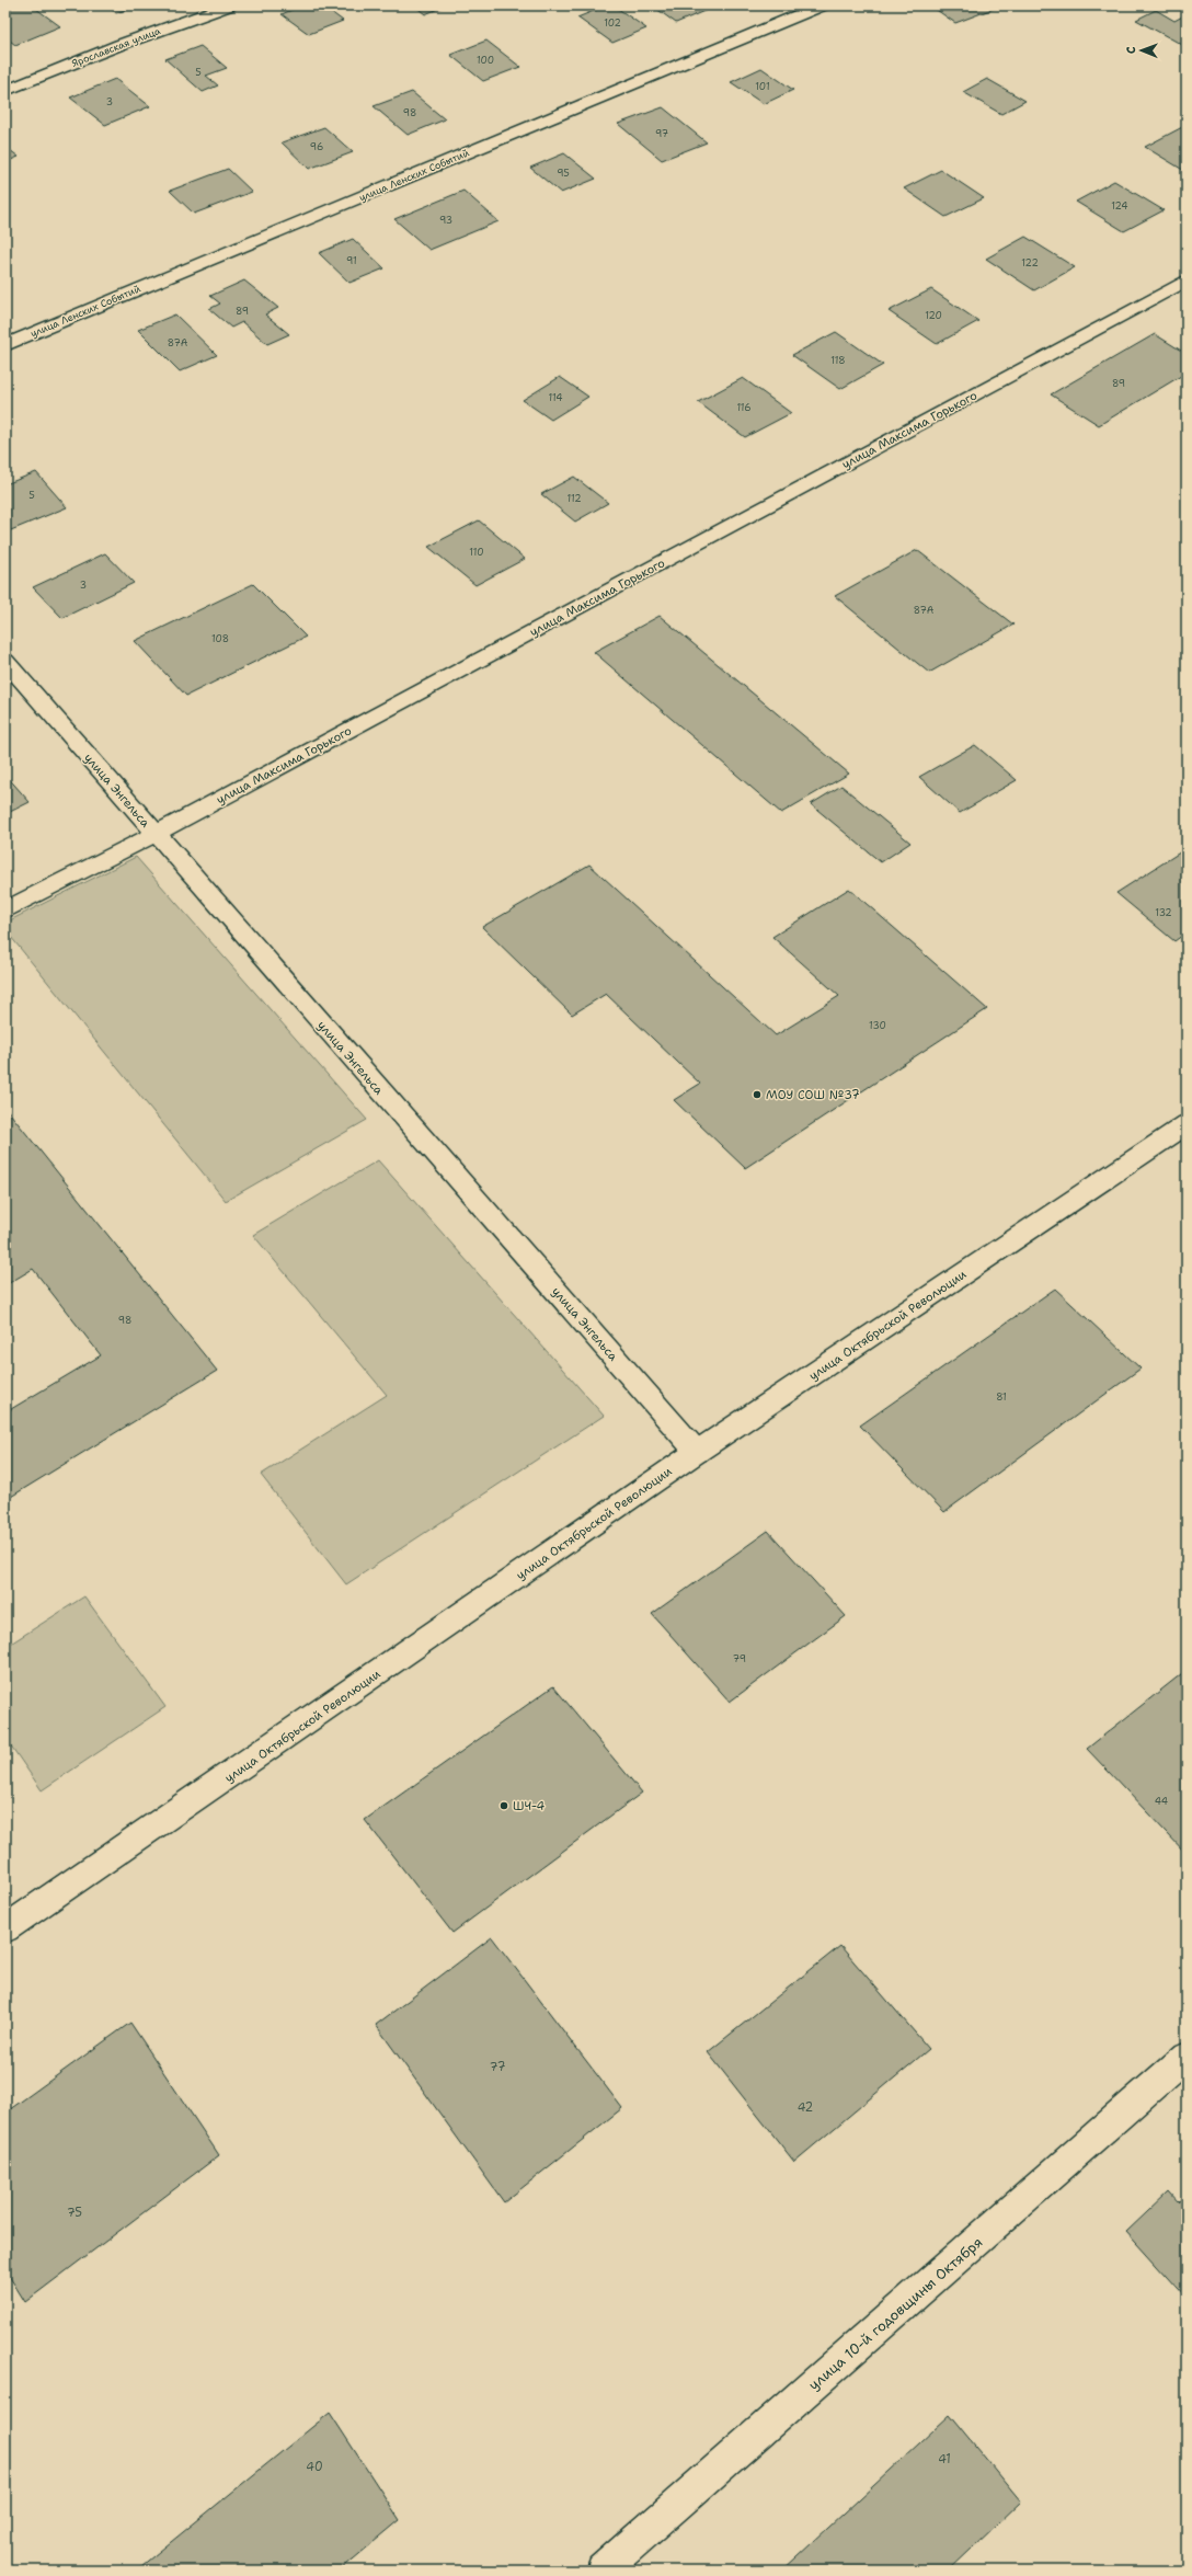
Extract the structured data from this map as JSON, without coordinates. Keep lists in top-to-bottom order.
{
  "streets": {
    "street": [
      "Ярославская улица",
      "улица Ленских Событий",
      "улица Максима Горького",
      "улица Энгельса",
      "улица Октябрьской Революции",
      "улица 10-й годовщины Октября"
    ]
  },
  "crossings": [
    ["улица Максима Горького", "улица Энгельса"],
    ["улица Энгельса", "улица Октябрьской Революции"]
  ],
  "places": ["МОУ СОШ №37", "ШЧ-4"],
  "house_numbers": [
    "102",
    "100",
    "5",
    "101",
    "3",
    "98",
    "97",
    "96",
    "95",
    "124",
    "93",
    "91",
    "122",
    "89",
    "120",
    "87А",
    "118",
    "89",
    "114",
    "116",
    "5",
    "112",
    "110",
    "3",
    "87А",
    "108",
    "132",
    "130",
    "98",
    "81",
    "79",
    "44",
    "77",
    "42",
    "75",
    "41",
    "40"
  ],
  "north": "left"
}
